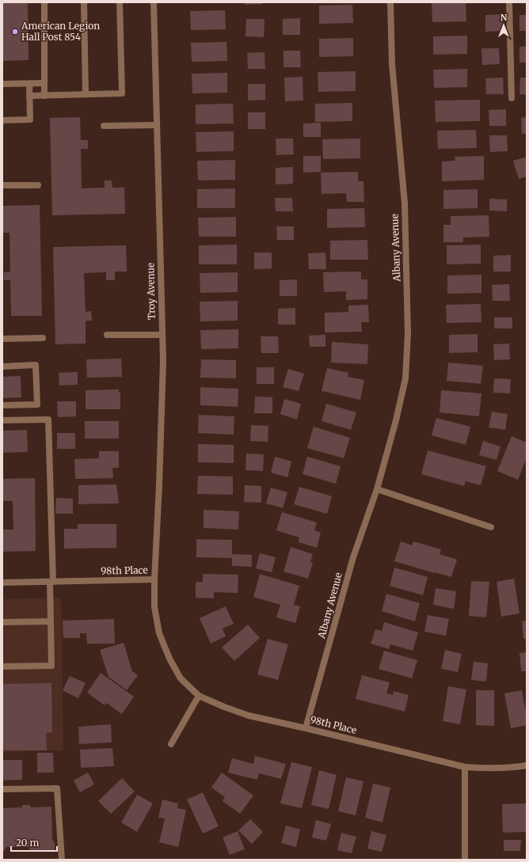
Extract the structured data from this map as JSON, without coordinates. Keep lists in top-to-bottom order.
{
  "streets": {
    "street": ["Albany Avenue", "Troy Avenue", "98th Place"]
  },
  "crossings": [
    ["Albany Avenue", "98th Place"],
    ["Troy Avenue", "98th Place"]
  ],
  "places": ["American Legion Hall Post 854"],
  "scale_bar": "20 m",
  "north": "top"
}
